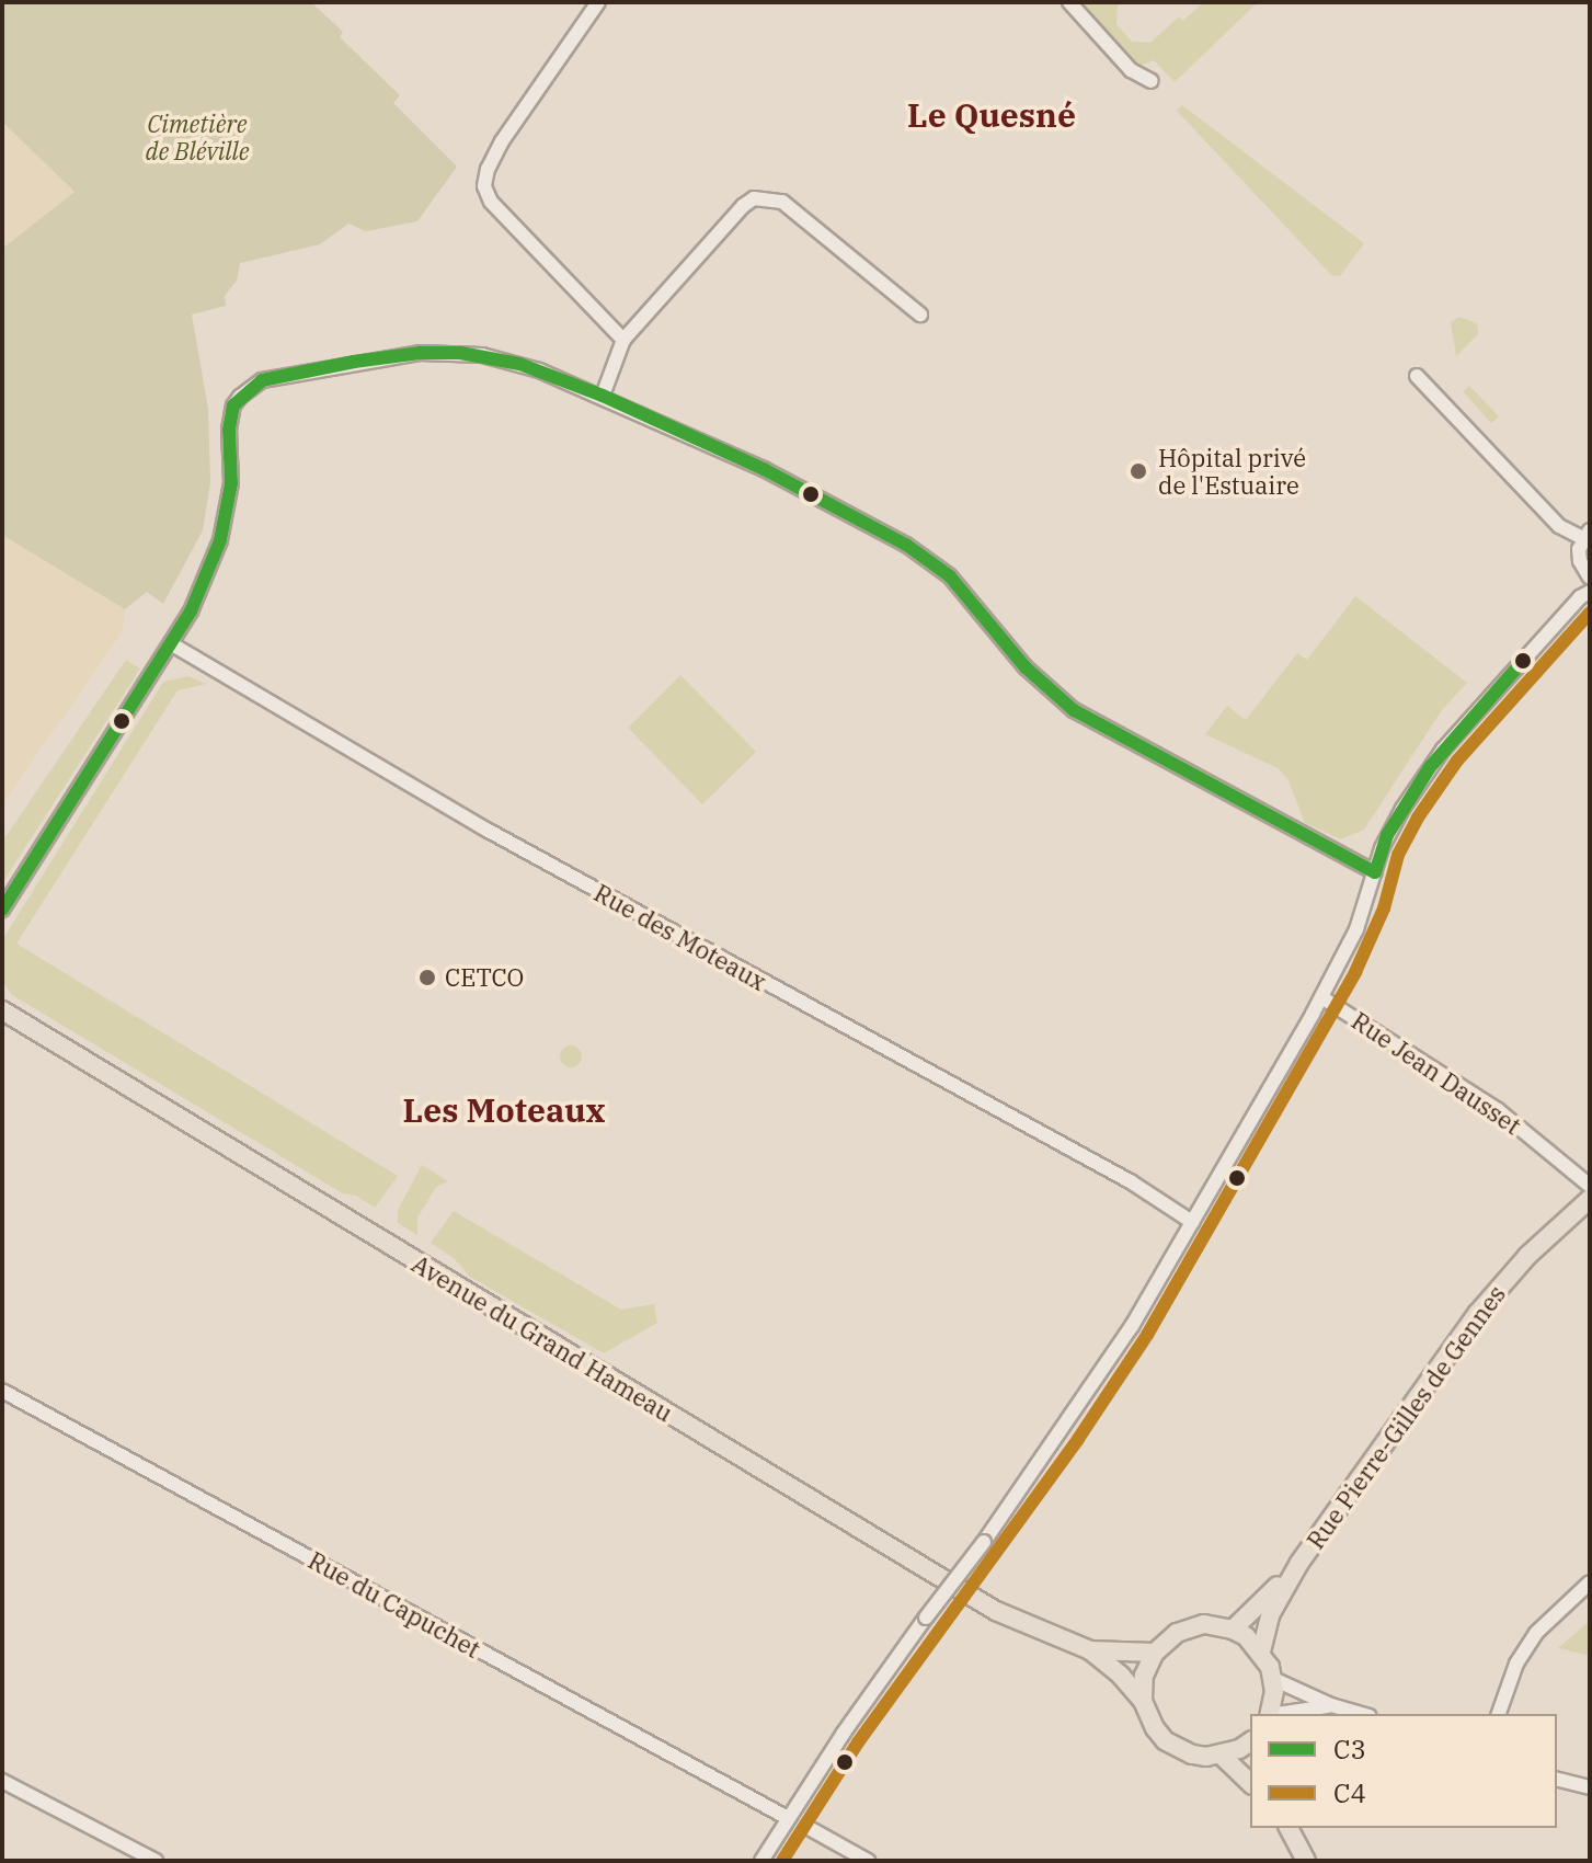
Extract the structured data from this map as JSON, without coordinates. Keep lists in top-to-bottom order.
{
  "streets": {
    "main road": ["Avenue du Grand Hameau", "Rue Pierre-Gilles de Gennes"],
    "street": ["Rue des Moteaux", "Rue Jean Dausset", "Rue du Capuchet"]
  },
  "districts": ["Le Quesné", "Les Moteaux"],
  "parks": ["Cimetière de Bléville"],
  "places": ["Hôpital privé de l'Estuaire", "CETCO"],
  "lines": ["transit line C3", "transit line C4"],
  "legend": ["C3", "C4"]
}
